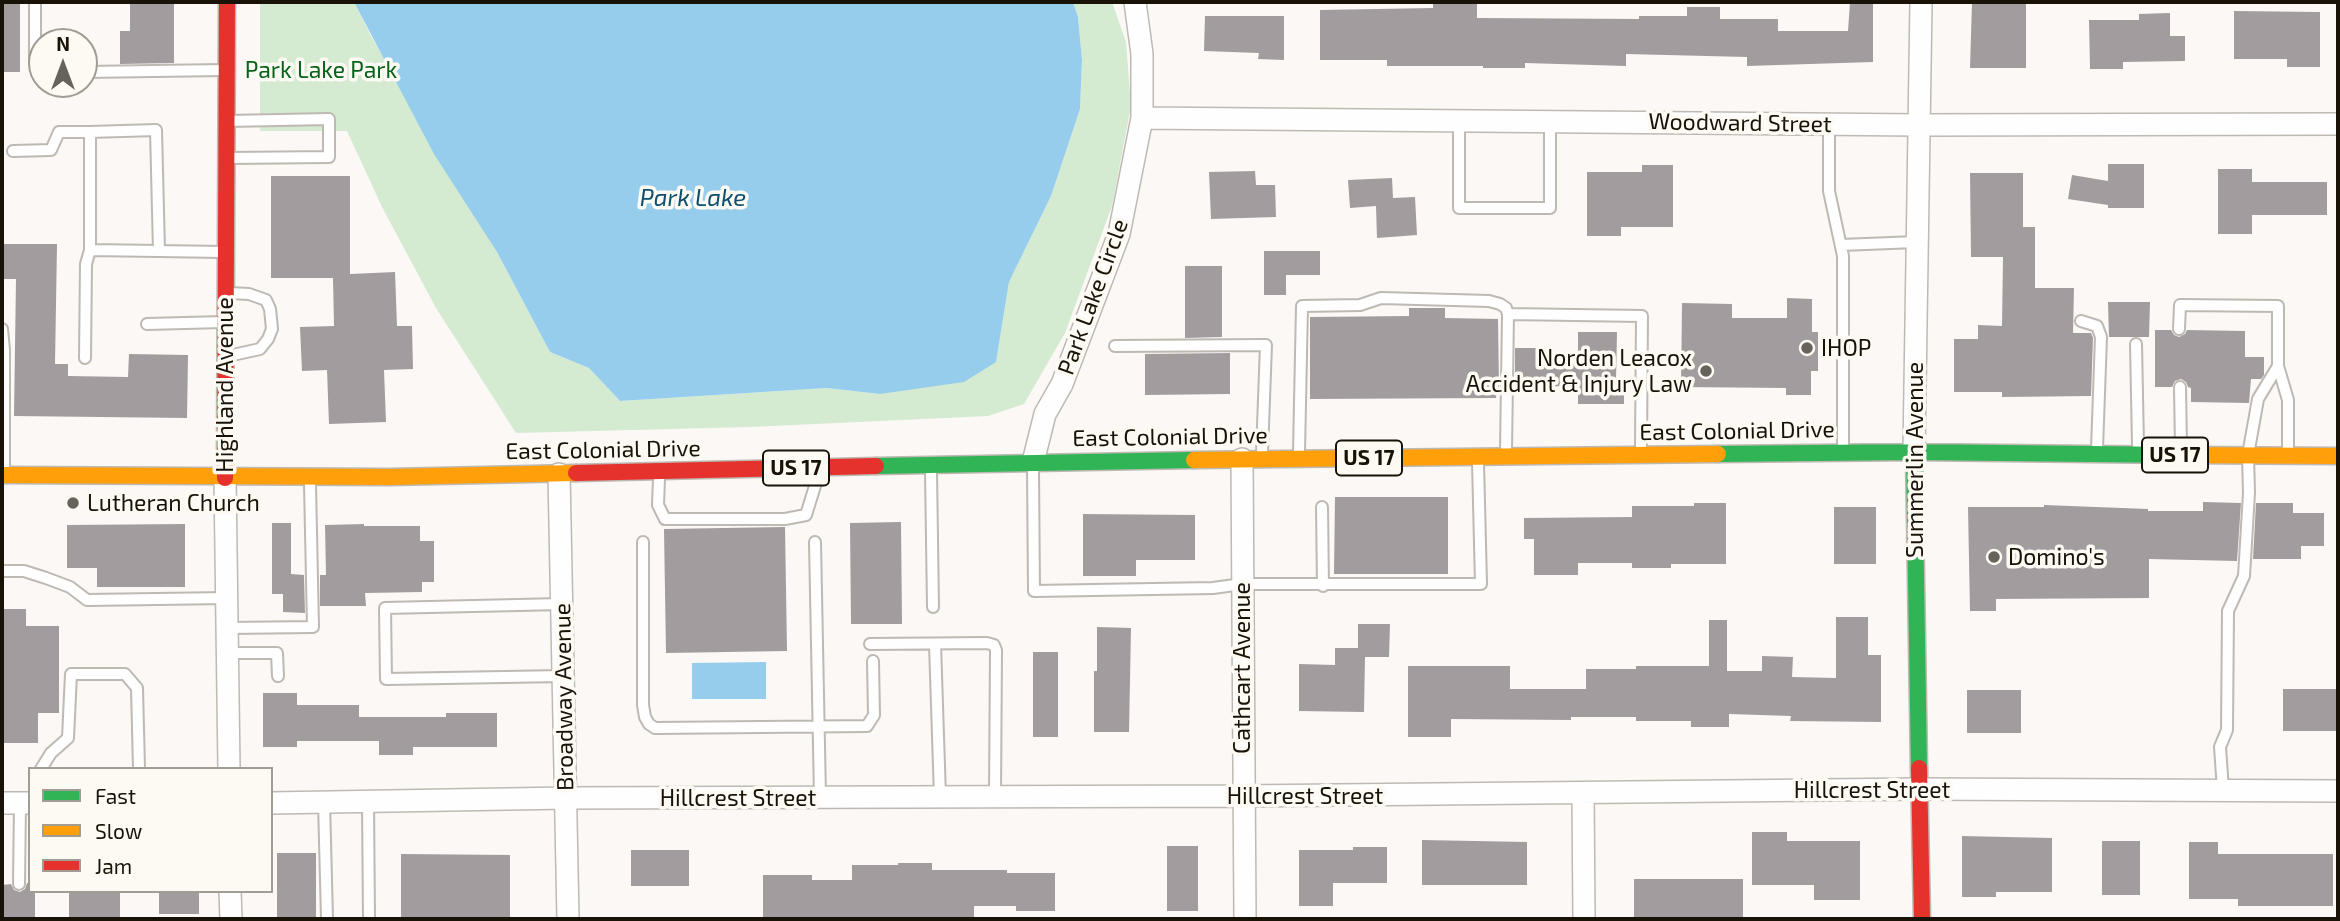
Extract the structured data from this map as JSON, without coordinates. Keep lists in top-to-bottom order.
{
  "streets": {
    "main road": [
      "Highland Avenue",
      "East Colonial Drive",
      "US 17",
      "Summerlin Avenue"
    ],
    "street": [
      "Woodward Street",
      "Park Lake Circle",
      "Cathcart Avenue",
      "Broadway Avenue",
      "Hillcrest Street"
    ]
  },
  "crossings": [
    ["Woodward Street", "Park Lake Circle"],
    ["Woodward Street", "Summerlin Avenue"],
    ["Park Lake Circle", "East Colonial Drive"],
    ["Highland Avenue", "East Colonial Drive"],
    ["East Colonial Drive", "Summerlin Avenue"],
    ["East Colonial Drive", "Cathcart Avenue"],
    ["East Colonial Drive", "Broadway Avenue"],
    ["Summerlin Avenue", "Hillcrest Street"],
    ["Cathcart Avenue", "Hillcrest Street"],
    ["Broadway Avenue", "Hillcrest Street"]
  ],
  "water": ["Park Lake"],
  "parks": ["Park Lake Park"],
  "places": [
    "IHOP",
    "Norden Leacox Accident & Injury Law",
    "Lutheran Church",
    "Domino's"
  ],
  "legend": ["Fast", "Slow", "Jam"],
  "north": "top"
}
